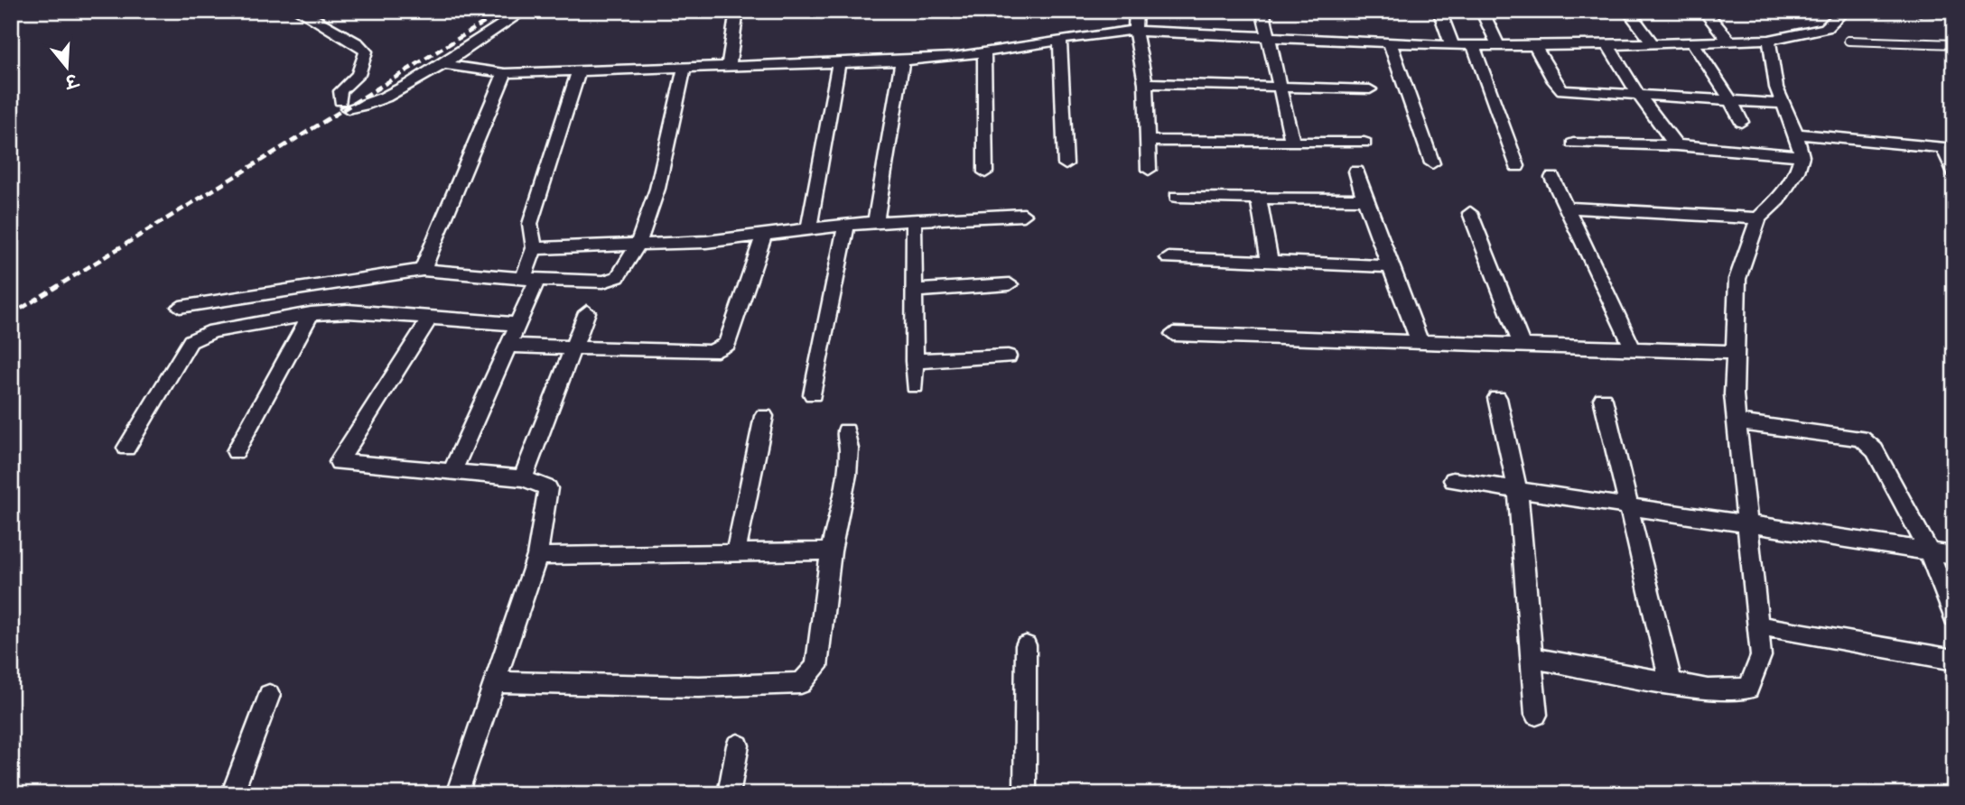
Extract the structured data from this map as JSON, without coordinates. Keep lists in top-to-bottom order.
{
  "north": "bottom"
}
